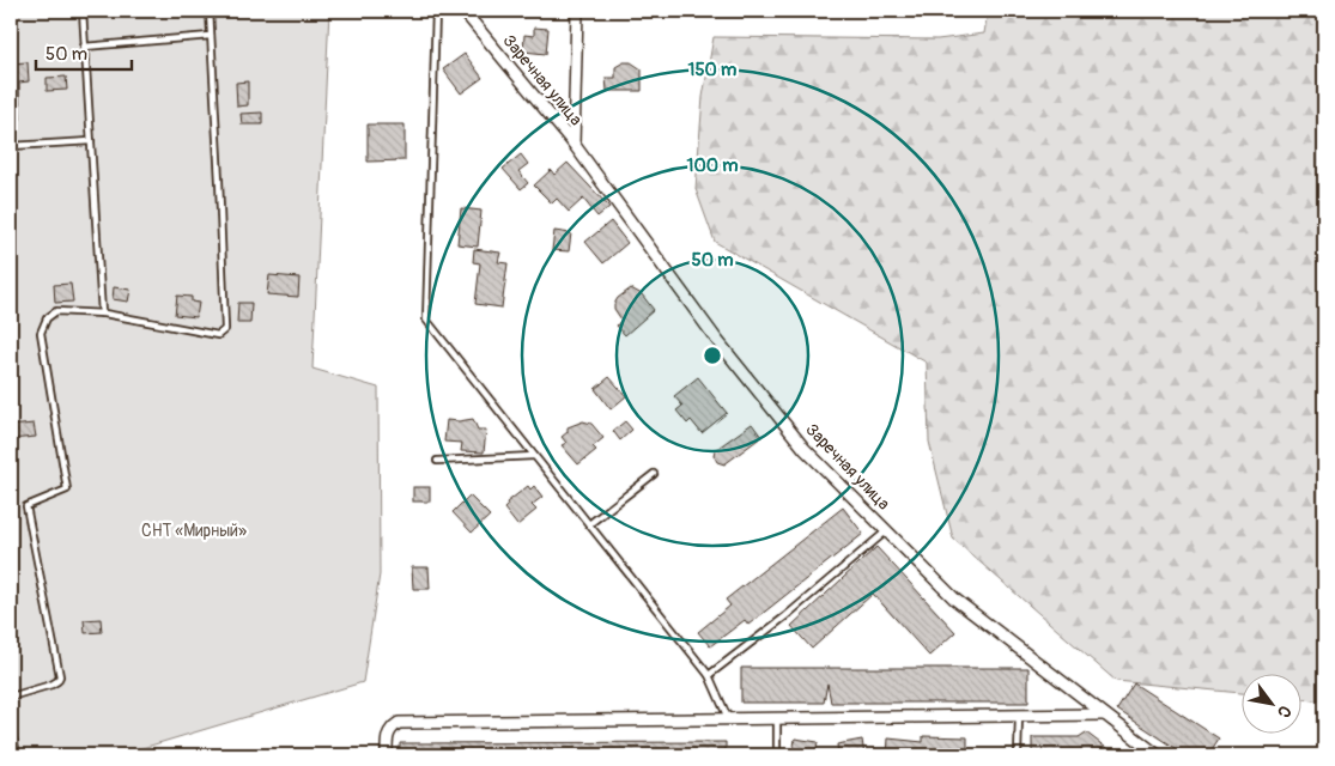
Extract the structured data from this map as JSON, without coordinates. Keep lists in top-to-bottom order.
{
  "streets": {
    "street": ["Заречная улица"]
  },
  "parks": ["СНТ «Мирный»"],
  "scale_bar": "50 m",
  "north": "bottom right",
  "rings": ["150 m", "100 m", "50 m"]
}
